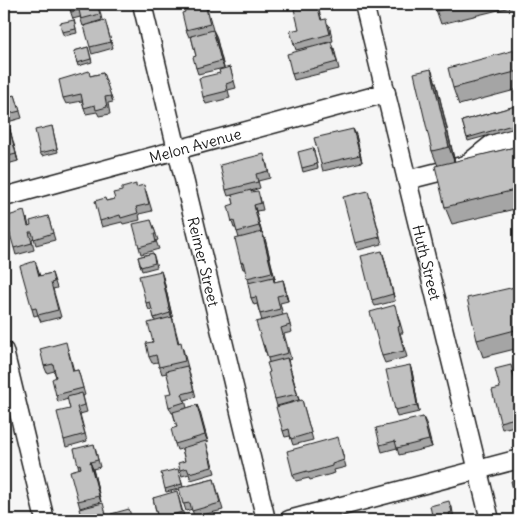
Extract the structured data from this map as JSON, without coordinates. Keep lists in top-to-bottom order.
{
  "streets": {
    "street": ["Melon Avenue", "Reimer Street", "Huth Street"]
  },
  "crossings": [
    ["Melon Avenue", "Reimer Street"],
    ["Melon Avenue", "Huth Street"]
  ]
}
